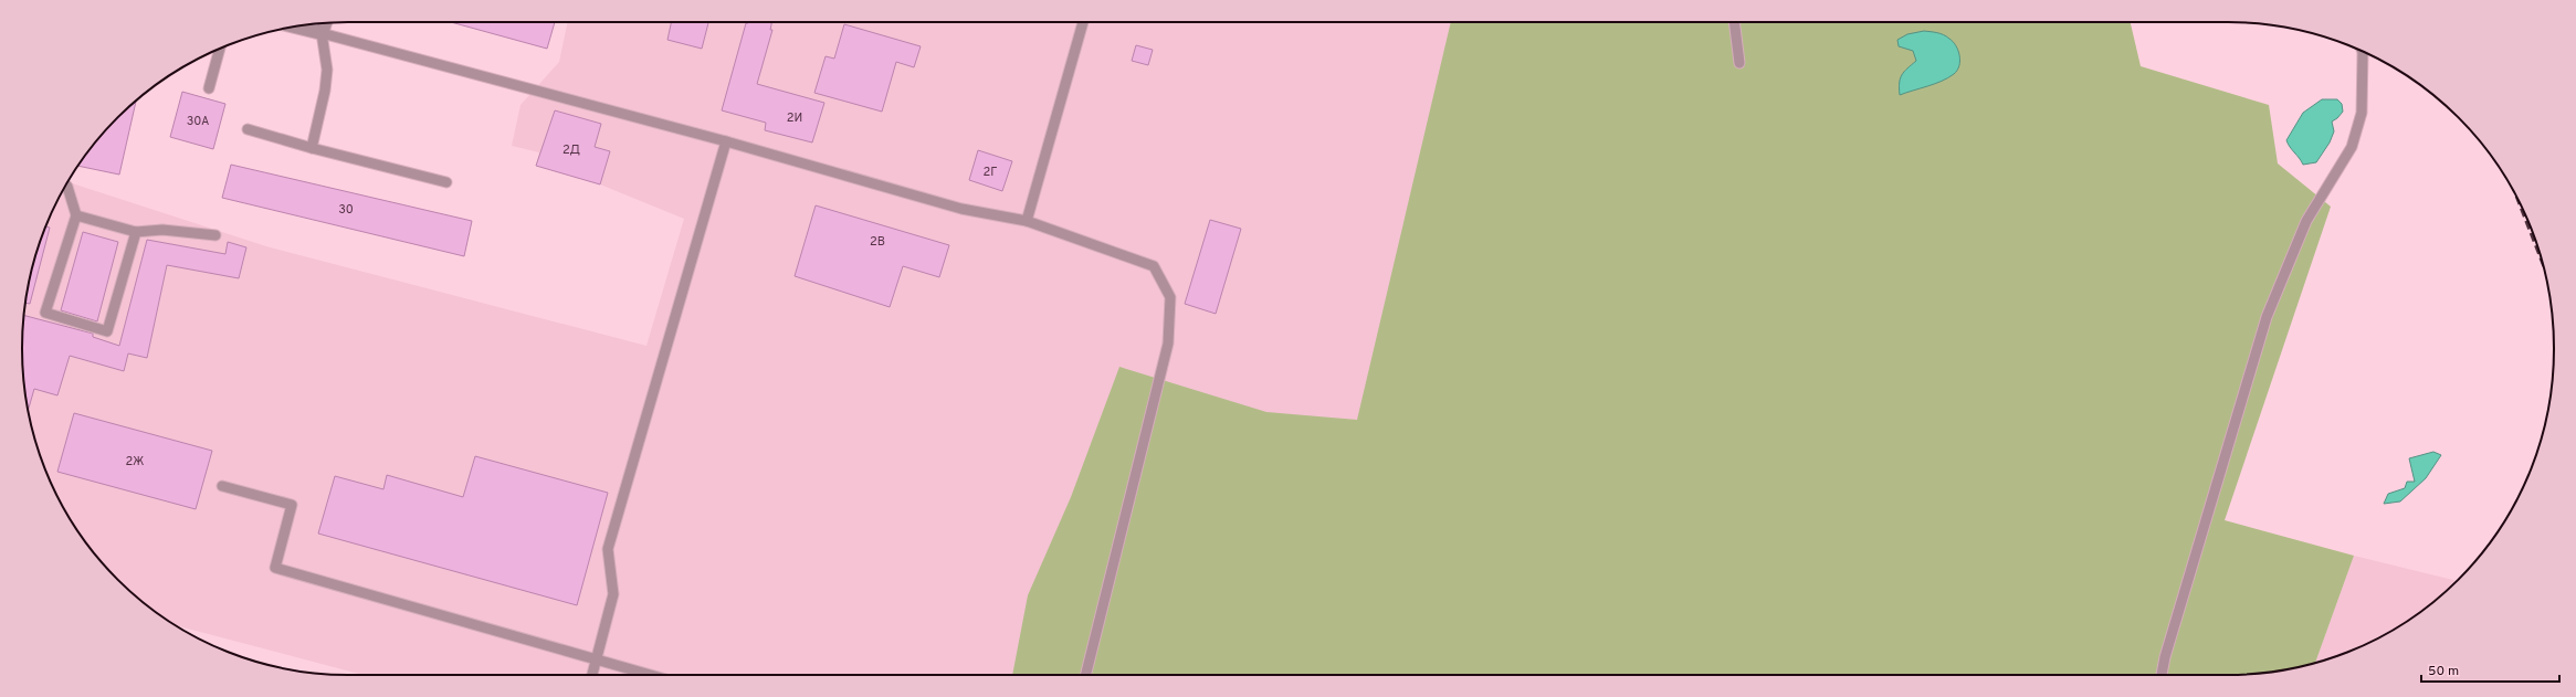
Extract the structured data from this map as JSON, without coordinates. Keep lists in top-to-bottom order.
{
  "house_numbers": [
    "2И",
    "30А",
    "2Д",
    "2Г",
    "30",
    "2В",
    "2Ж"
  ],
  "scale_bar": "50 m"
}
